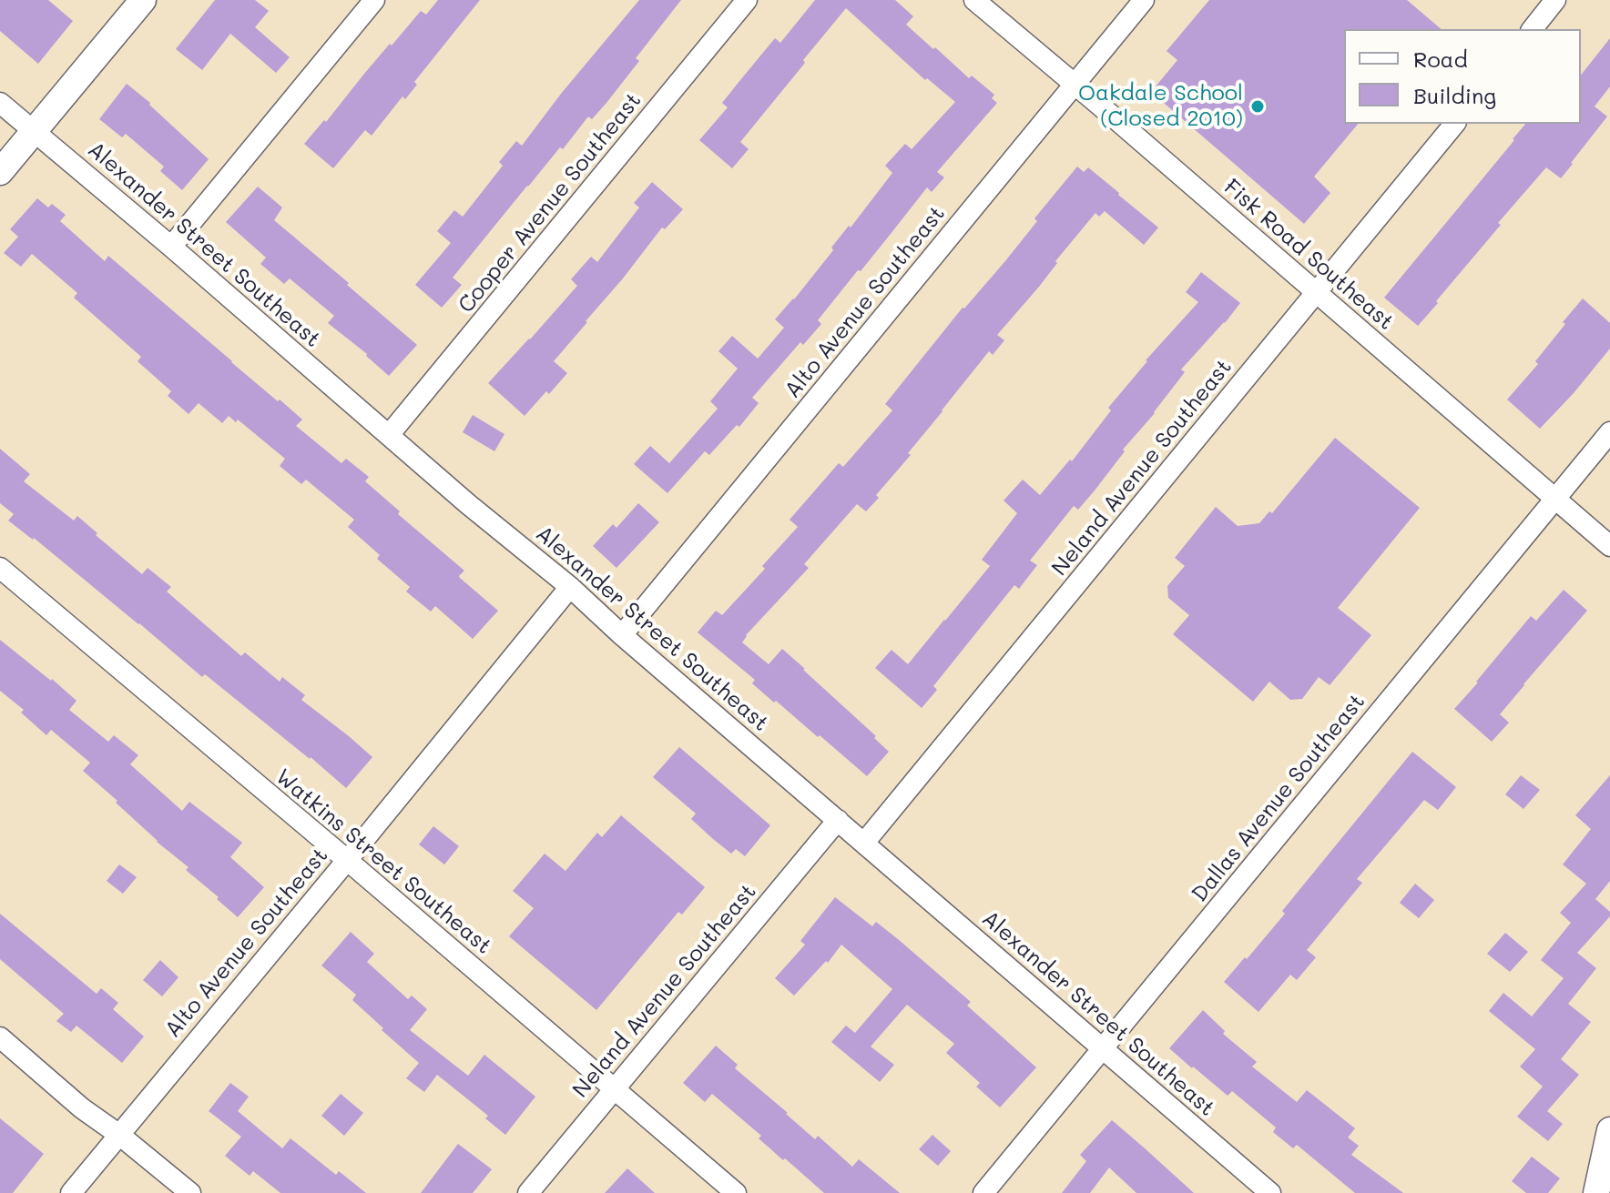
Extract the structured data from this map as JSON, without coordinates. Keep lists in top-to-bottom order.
{
  "streets": {
    "street": [
      "Cooper Avenue Southeast",
      "Alexander Street Southeast",
      "Fisk Road Southeast",
      "Alto Avenue Southeast",
      "Neland Avenue Southeast",
      "Dallas Avenue Southeast",
      "Watkins Street Southeast"
    ]
  },
  "crossings": [
    ["Cooper Avenue Southeast", "Alexander Street Southeast"],
    ["Alexander Street Southeast", "Alto Avenue Southeast"],
    ["Alexander Street Southeast", "Neland Avenue Southeast"],
    ["Alexander Street Southeast", "Dallas Avenue Southeast"],
    ["Fisk Road Southeast", "Alto Avenue Southeast"],
    ["Fisk Road Southeast", "Neland Avenue Southeast"],
    ["Fisk Road Southeast", "Dallas Avenue Southeast"],
    ["Alto Avenue Southeast", "Watkins Street Southeast"],
    ["Neland Avenue Southeast", "Watkins Street Southeast"]
  ],
  "places": ["Oakdale School (Closed 2010)"],
  "legend": ["Road", "Building"]
}
